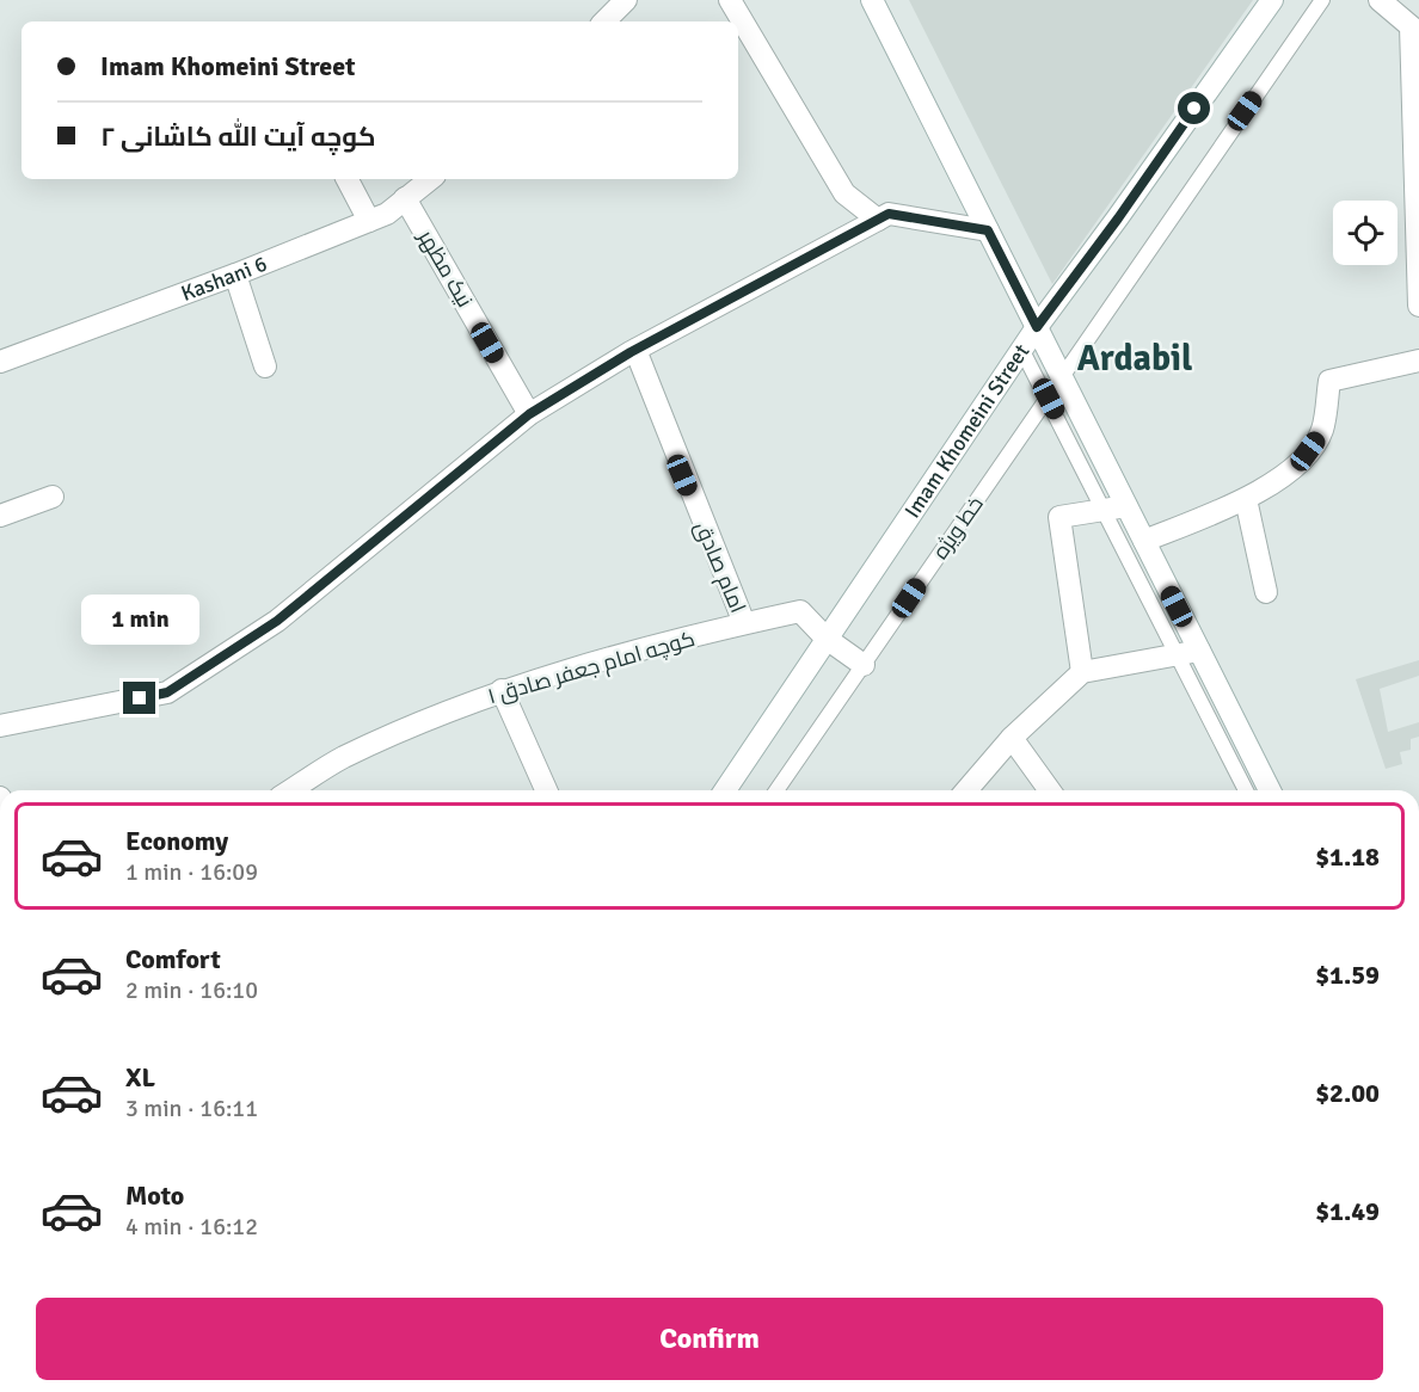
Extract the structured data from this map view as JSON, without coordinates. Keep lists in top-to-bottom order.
{
  "streets": {
    "street": [
      "نیک مظهر",
      "Kashani 6",
      "Imam Khomeini Street",
      "امام صادق",
      "کوچه امام جعفر صادق ۱"
    ],
    "lane": ["خط ویژه"]
  },
  "crossings": [
    ["نیک مظهر", "Kashani 6"],
    ["Imam Khomeini Street", "کوچه امام جعفر صادق ۱"],
    ["امام صادق", "کوچه امام جعفر صادق ۱"]
  ],
  "districts": ["Ardabil"],
  "page": {
    "banner": ["Imam Khomeini Street", "کوچه آیت الله کاشانی ۲"],
    "bubble": "1 min",
    "list": [
      {
        "name": "Economy",
        "note": "1 min · 16:09",
        "value": "$1.18"
      },
      {
        "name": "Comfort",
        "note": "2 min · 16:10",
        "value": "$1.59"
      },
      {
        "name": "XL",
        "note": "3 min · 16:11",
        "value": "$2.00"
      },
      {
        "name": "Moto",
        "note": "4 min · 16:12",
        "value": "$1.49"
      }
    ],
    "buttons": "Confirm"
  }
}
